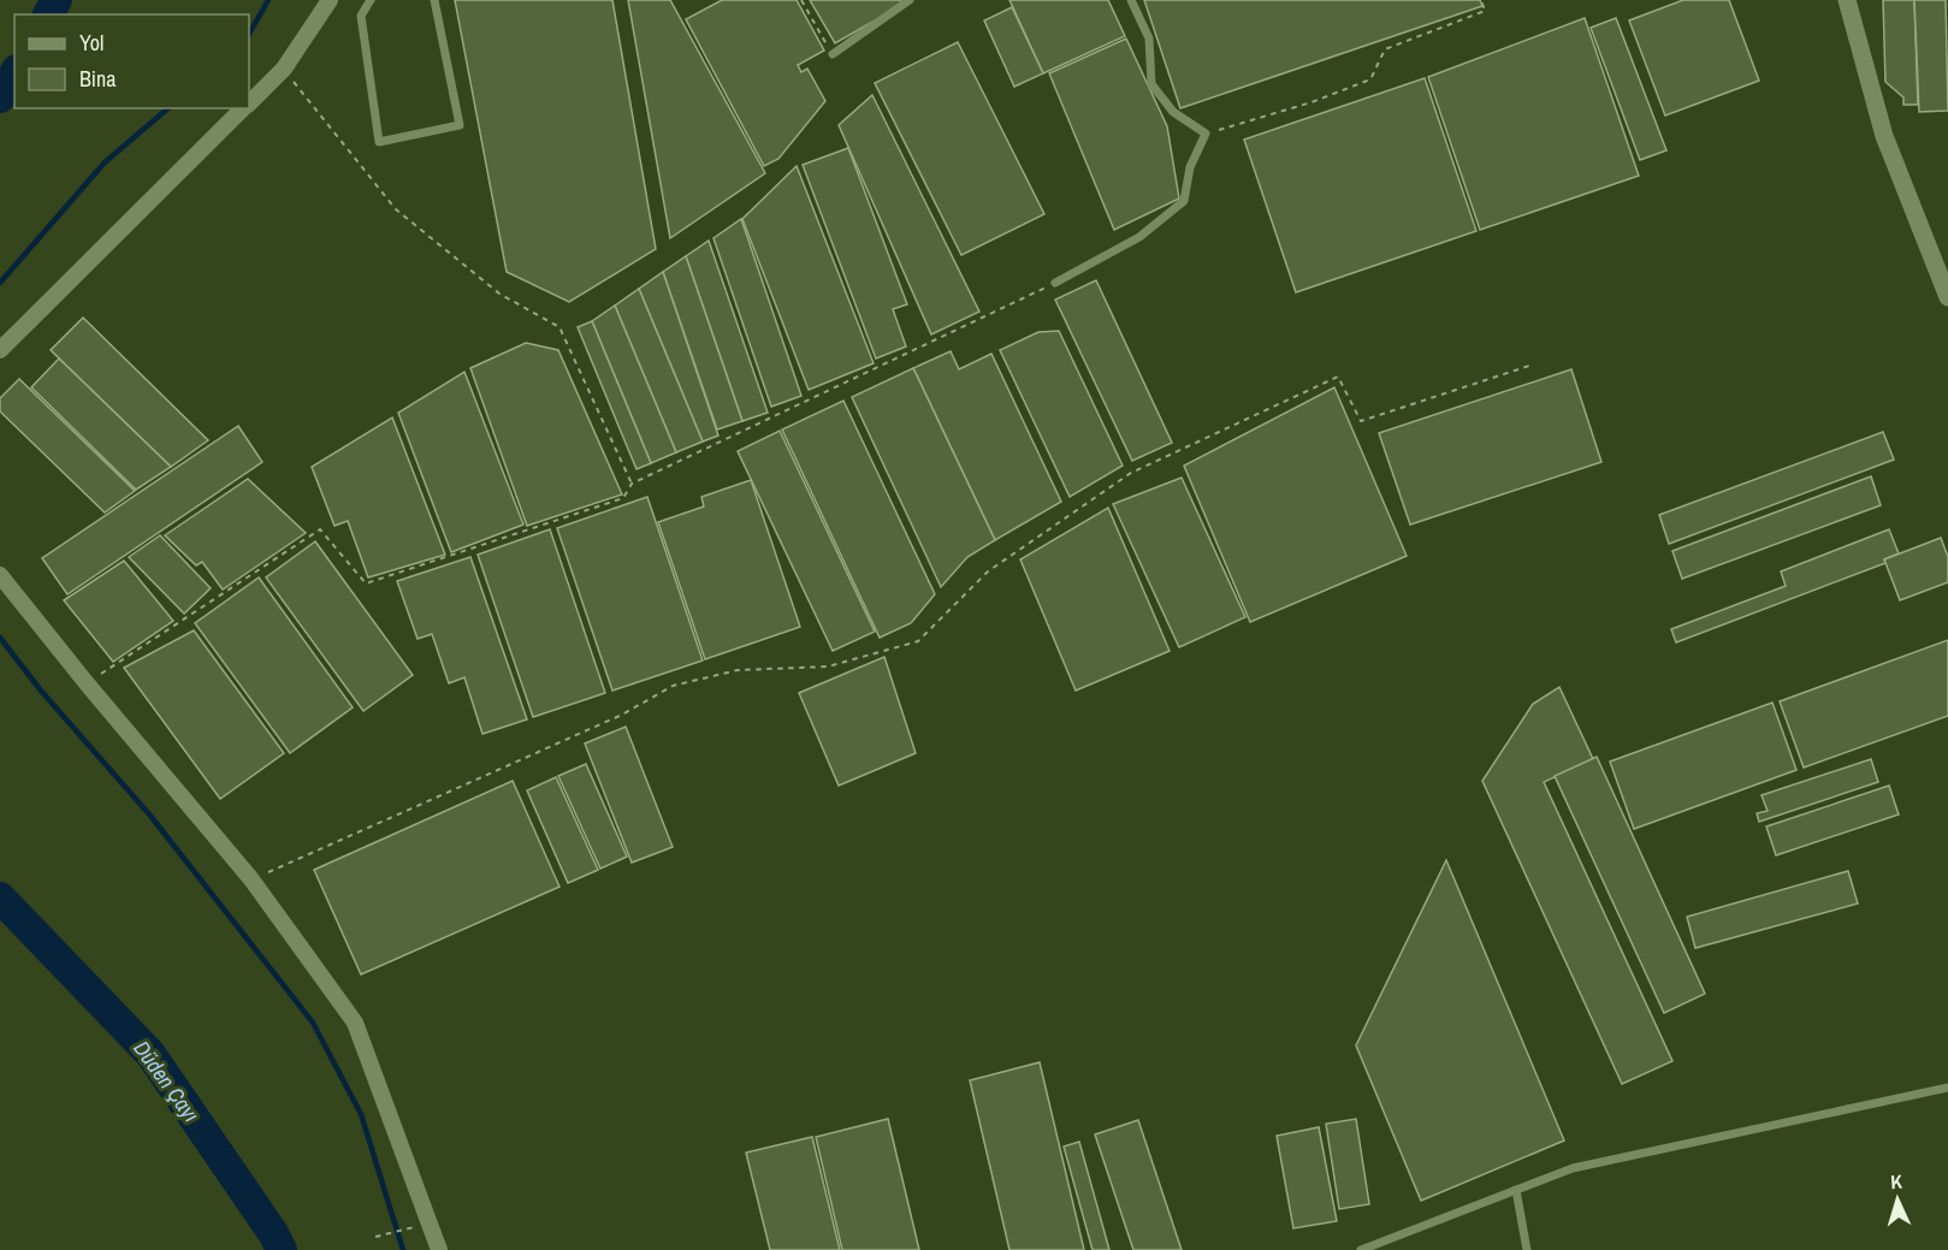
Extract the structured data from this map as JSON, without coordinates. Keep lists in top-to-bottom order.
{
  "water": ["Düden Çayı"],
  "legend": ["Yol", "Bina"],
  "north": "top"
}
